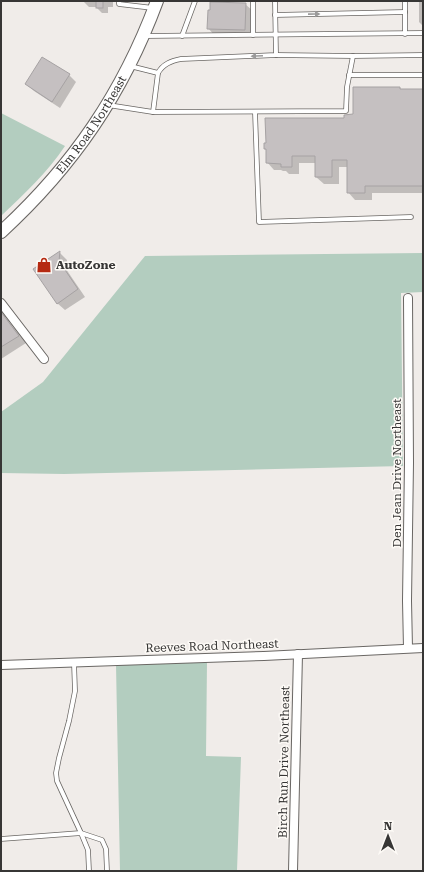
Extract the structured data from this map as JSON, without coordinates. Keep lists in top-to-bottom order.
{
  "streets": {
    "main road": ["Elm Road Northeast"],
    "street": ["Den Jean Drive Northeast", "Reeves Road Northeast", "Birch Run Drive Northeast"]
  },
  "crossings": [
    ["Den Jean Drive Northeast", "Reeves Road Northeast"],
    ["Reeves Road Northeast", "Birch Run Drive Northeast"]
  ],
  "places": {
    "shop": ["AutoZone"]
  },
  "north": "top"
}
